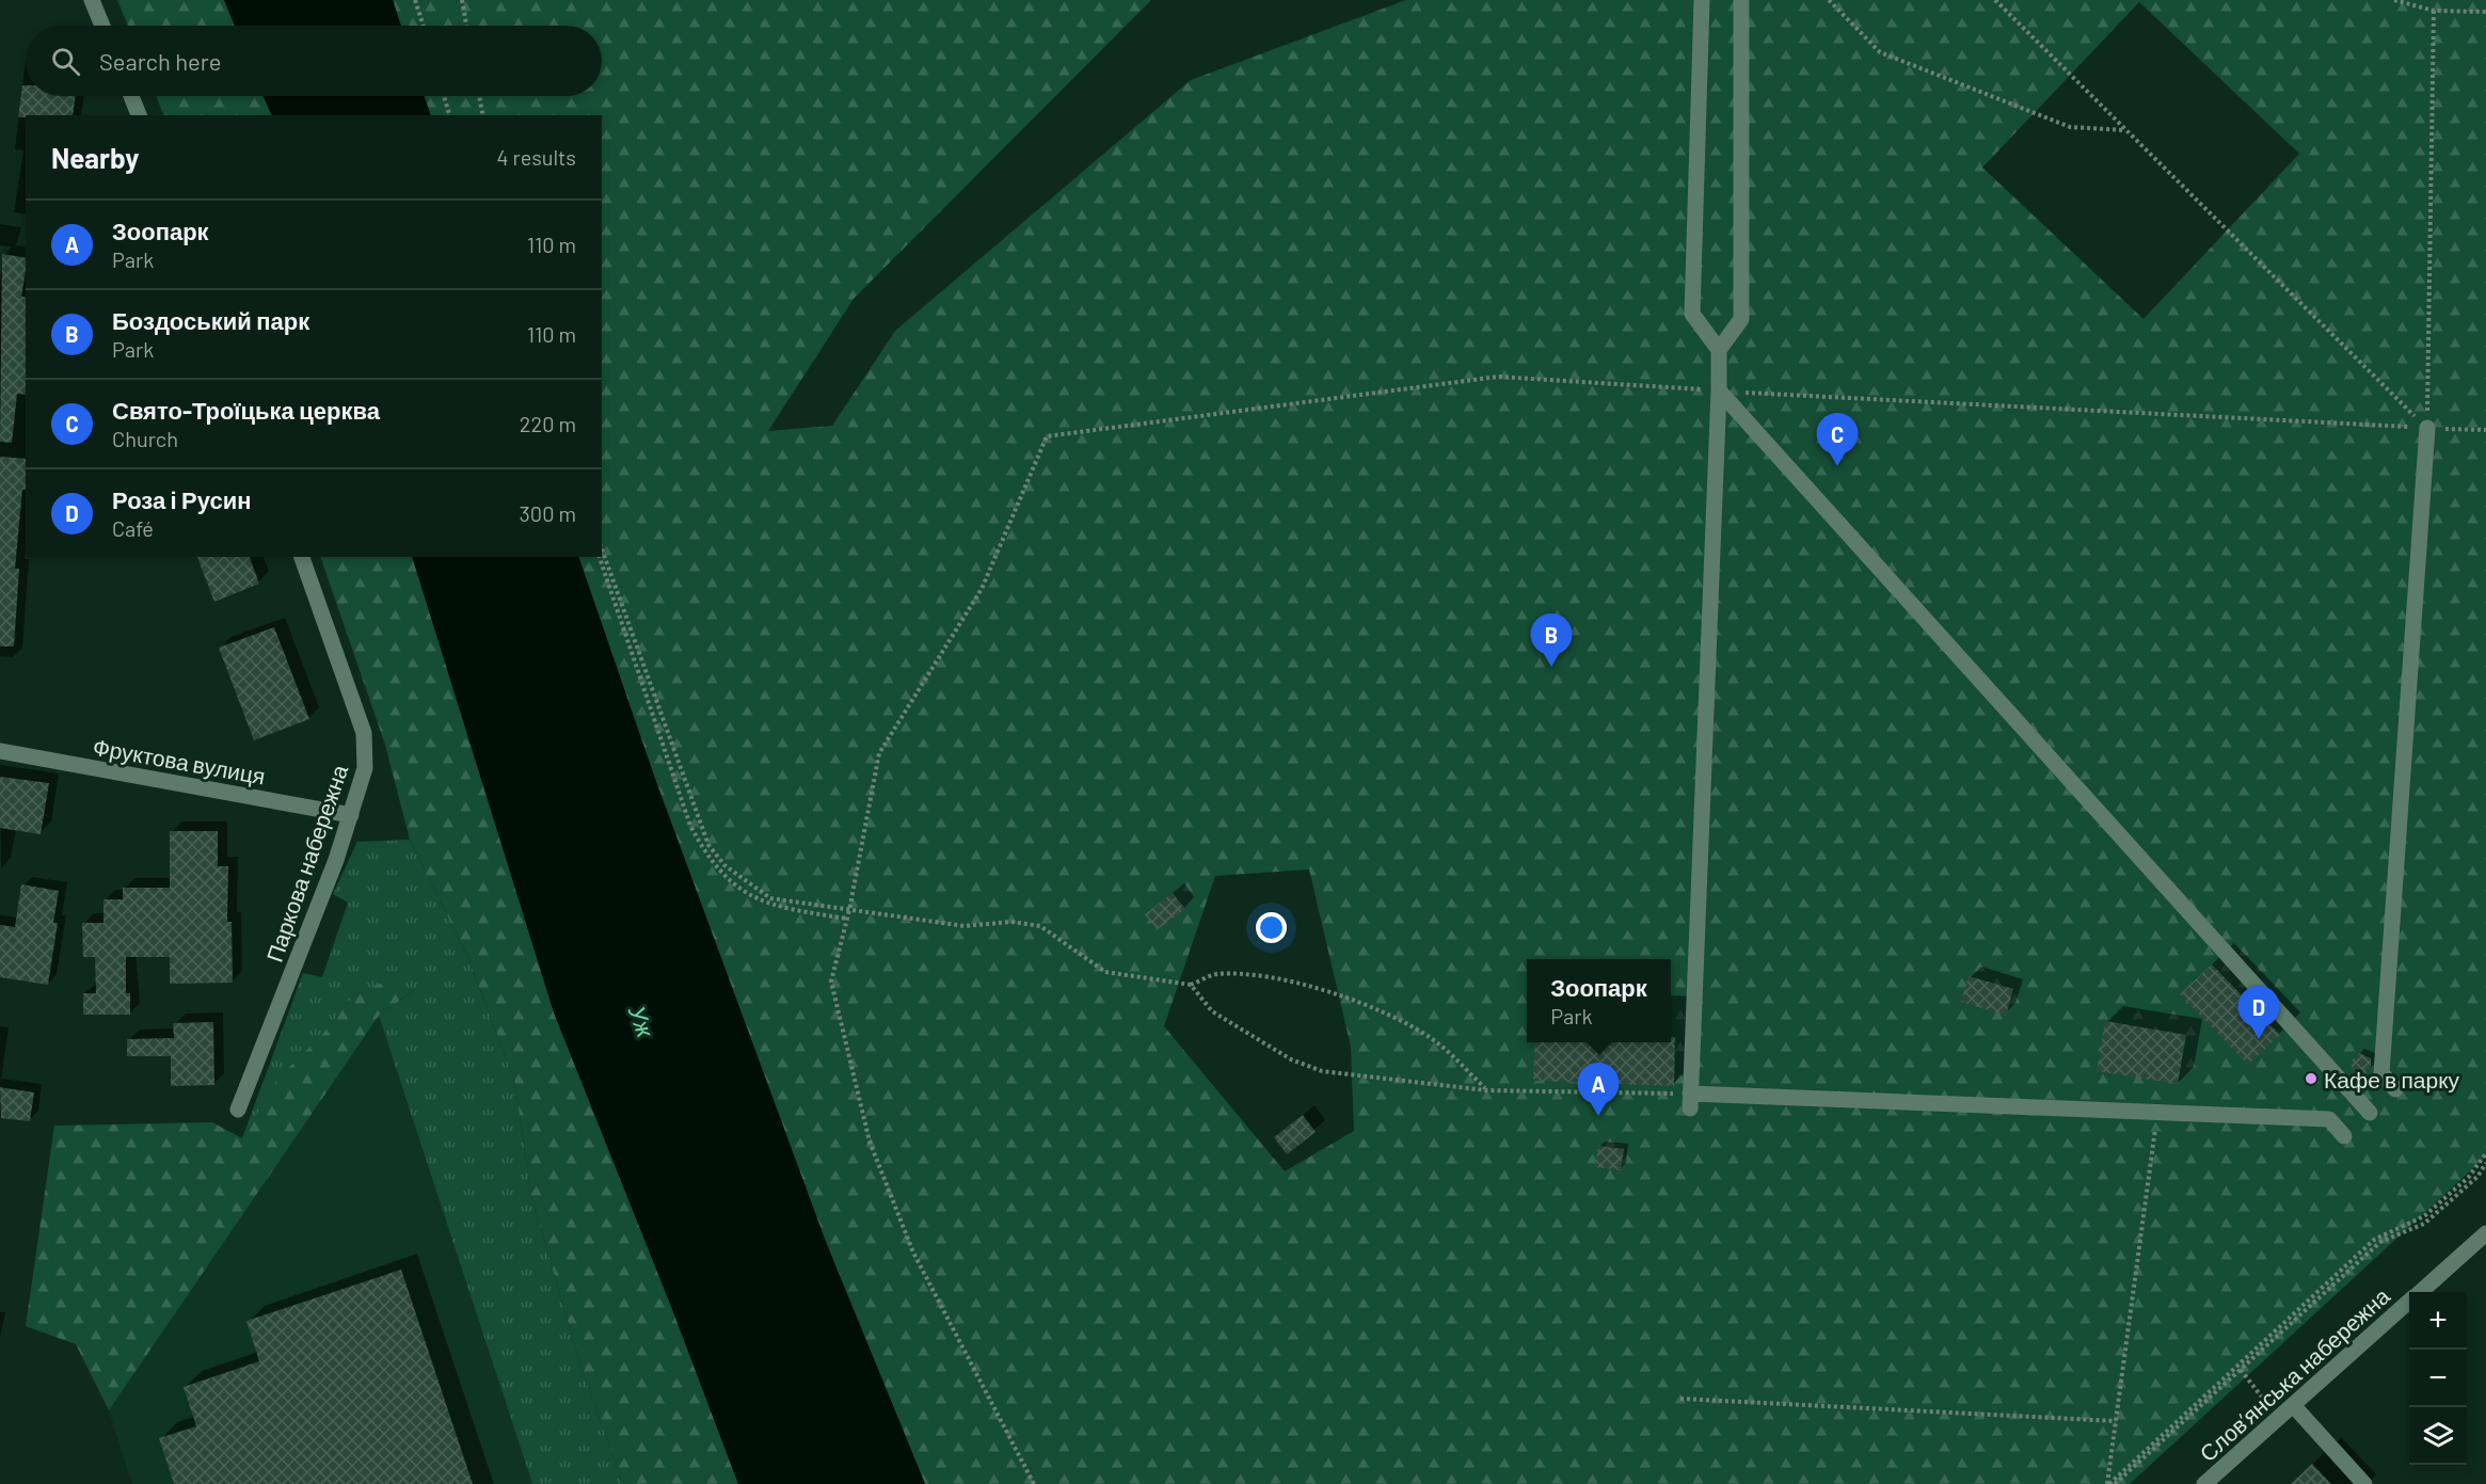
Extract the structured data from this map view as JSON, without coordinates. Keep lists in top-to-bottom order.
{
  "streets": {
    "street": ["Фруктова вулиця", "Паркова набережна", "Словʼянська набережна"]
  },
  "crossings": [
    ["Фруктова вулиця", "Паркова набережна"]
  ],
  "water": ["Уж"],
  "places": ["Кафе в парку"],
  "page": {
    "search": "Search here",
    "heading": ["Nearby", "4 results"],
    "list": [
      {
        "mark": "A",
        "name": "Зоопарк",
        "note": "Park",
        "value": "110 m"
      },
      {
        "mark": "B",
        "name": "Боздоський парк",
        "note": "Park",
        "value": "110 m"
      },
      {
        "mark": "C",
        "name": "Свято-Троїцька церква",
        "note": "Church",
        "value": "220 m"
      },
      {
        "mark": "D",
        "name": "Роза і Русин",
        "note": "Café",
        "value": "300 m"
      }
    ],
    "pins": [
      "C",
      "B",
      "D",
      "A"
    ],
    "popup": ["Зоопарк", "Park"],
    "map_buttons": ["+", "−"]
  }
}
